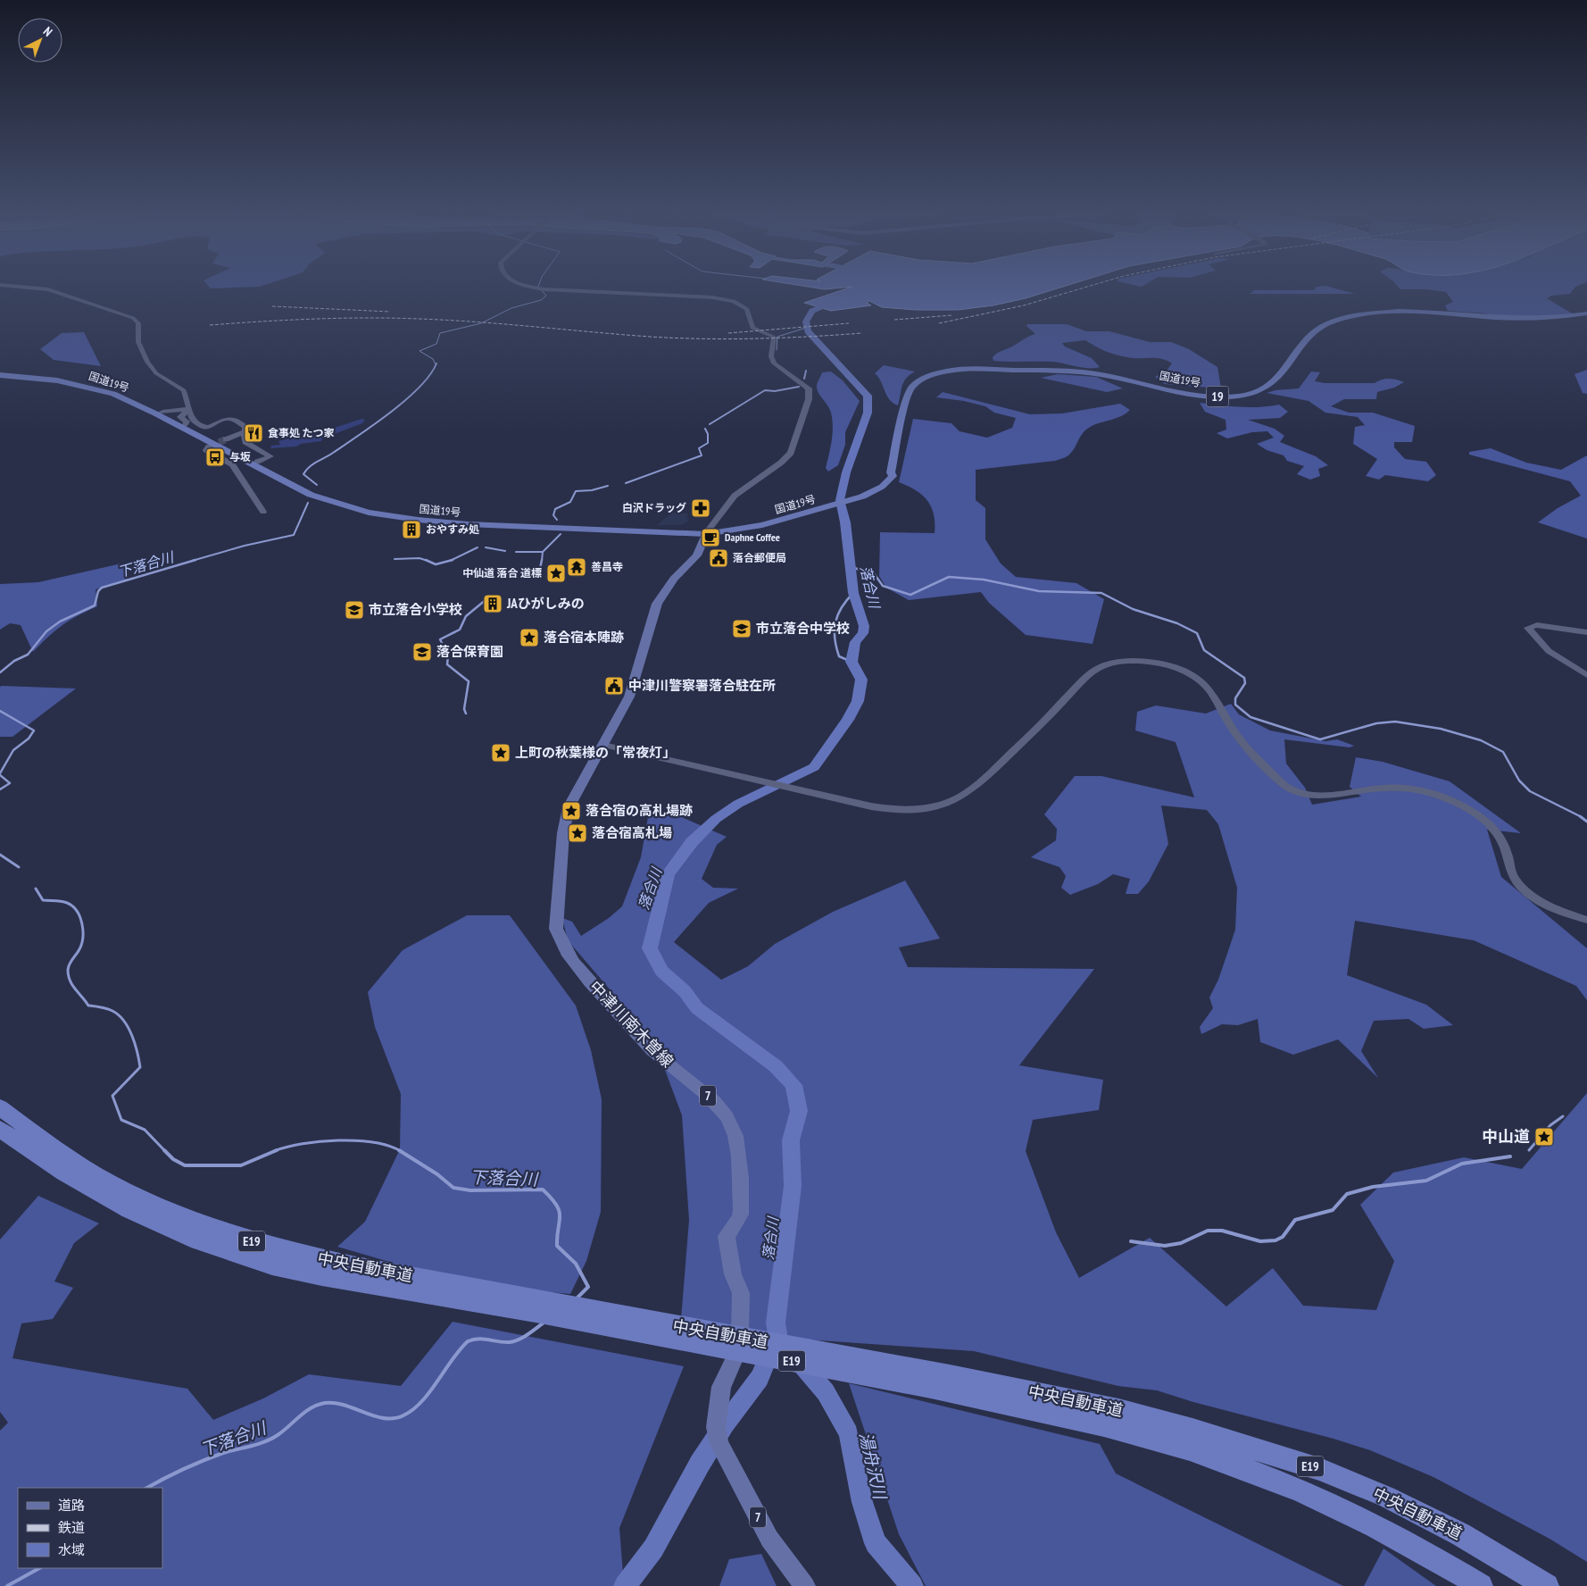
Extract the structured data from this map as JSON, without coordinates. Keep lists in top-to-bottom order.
{
  "streets": {
    "highway": [
      "国道19号",
      "19",
      "E19",
      "中央自動車道"
    ],
    "main road": ["中津川南木曽線", "7"]
  },
  "crossings": [
    ["国道19号", "中津川南木曽線"]
  ],
  "water": ["下落合川", "落合川", "湯舟沢川"],
  "places": {
    "restaurant": ["食事処 たつ家"],
    "bus stop": ["与坂"],
    "pharmacy": ["白沢ドラッグ"],
    "building": ["おやすみ処", "JAひがしみの"],
    "cafe": ["Daphne Coffee"],
    "public building": ["落合郵便局", "中津川警察署落合駐在所"],
    "temple": ["善昌寺"],
    "place": [
      "中仙道 落合 道標",
      "落合宿本陣跡",
      "上町の秋葉様の「常夜灯」",
      "落合宿の高札場跡",
      "落合宿高札場",
      "中山道"
    ],
    "school or university": ["市立落合小学校", "市立落合中学校", "落合保育園"]
  },
  "legend": ["道路", "鉄道", "水域"],
  "north": "top right"
}
